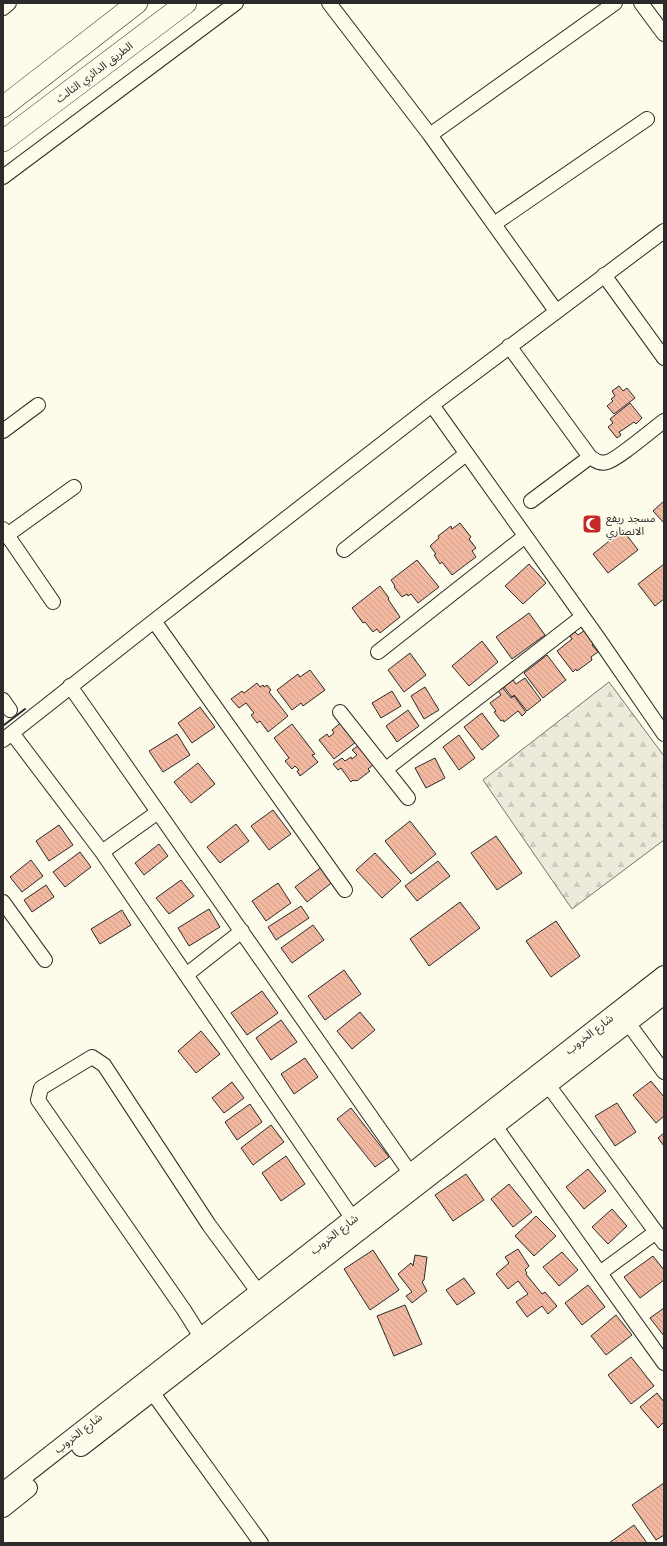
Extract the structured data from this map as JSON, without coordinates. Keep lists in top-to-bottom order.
{
  "streets": {
    "highway": ["الطريق الدائري الثالث"],
    "main road": ["شارع الخروب"]
  },
  "places": {
    "mosque": ["مسجد ريفع الانصاري"]
  }
}
